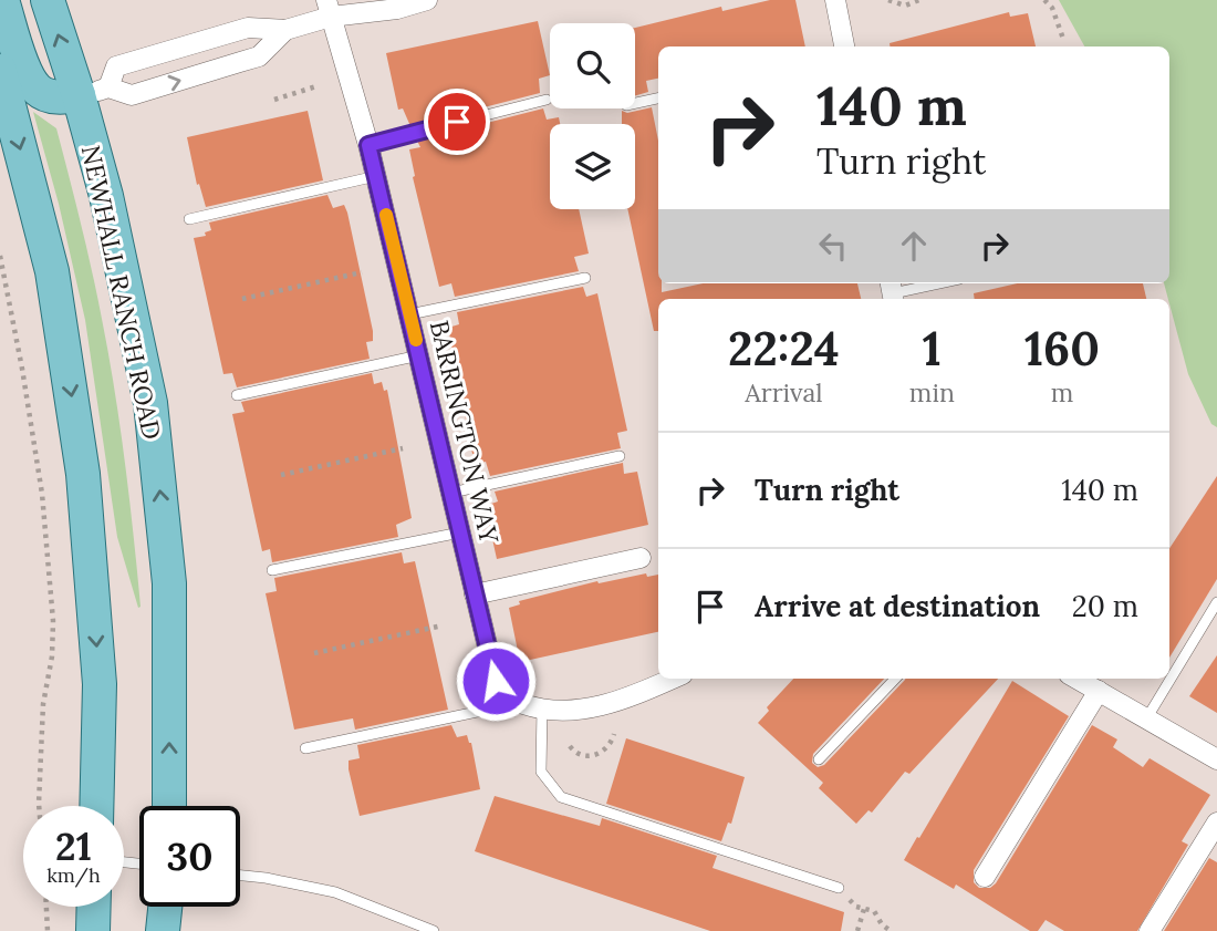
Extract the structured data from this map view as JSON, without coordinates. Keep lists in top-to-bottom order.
{
  "streets": {
    "main road": ["NEWHALL RANCH ROAD"],
    "street": ["BARRINGTON WAY"]
  },
  "page": {
    "turn": ["140 m", "Turn right"],
    "eta": [
      "22:24",
      "Arrival",
      "1",
      "min",
      "160",
      "m"
    ],
    "list": [
      {
        "name": "Turn right",
        "value": "140 m"
      },
      {
        "name": "Arrive at destination",
        "value": "20 m"
      }
    ],
    "speed": "21 km/h",
    "limit": "30"
  }
}
